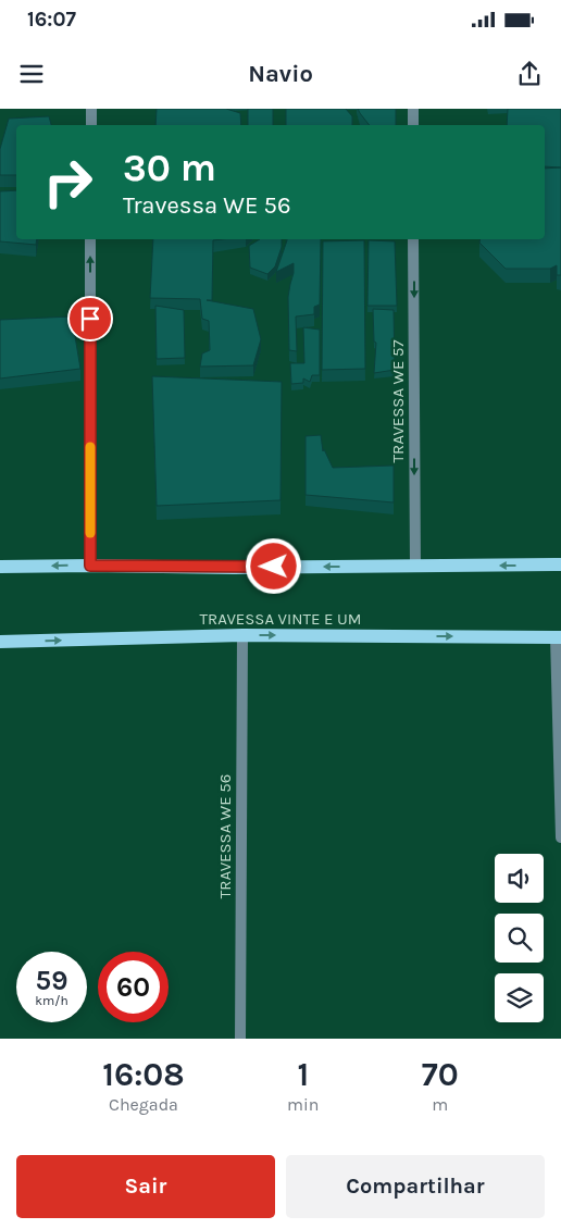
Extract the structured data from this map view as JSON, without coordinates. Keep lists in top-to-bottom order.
{
  "streets": {
    "main road": ["TRAVESSA VINTE E UM"],
    "street": ["TRAVESSA WE 57", "TRAVESSA WE 56"]
  },
  "crossings": [
    ["TRAVESSA VINTE E UM", "TRAVESSA WE 56"]
  ],
  "one_way": ["TRAVESSA WE 57"],
  "page": {
    "status": "16:07",
    "header": "Navio",
    "turn": ["30 m", "Travessa WE 56"],
    "speed": "59 km/h",
    "limit": "60",
    "eta": [
      "16:08",
      "Chegada",
      "1",
      "min",
      "70",
      "m"
    ],
    "buttons": ["Sair", "Compartilhar"]
  }
}
